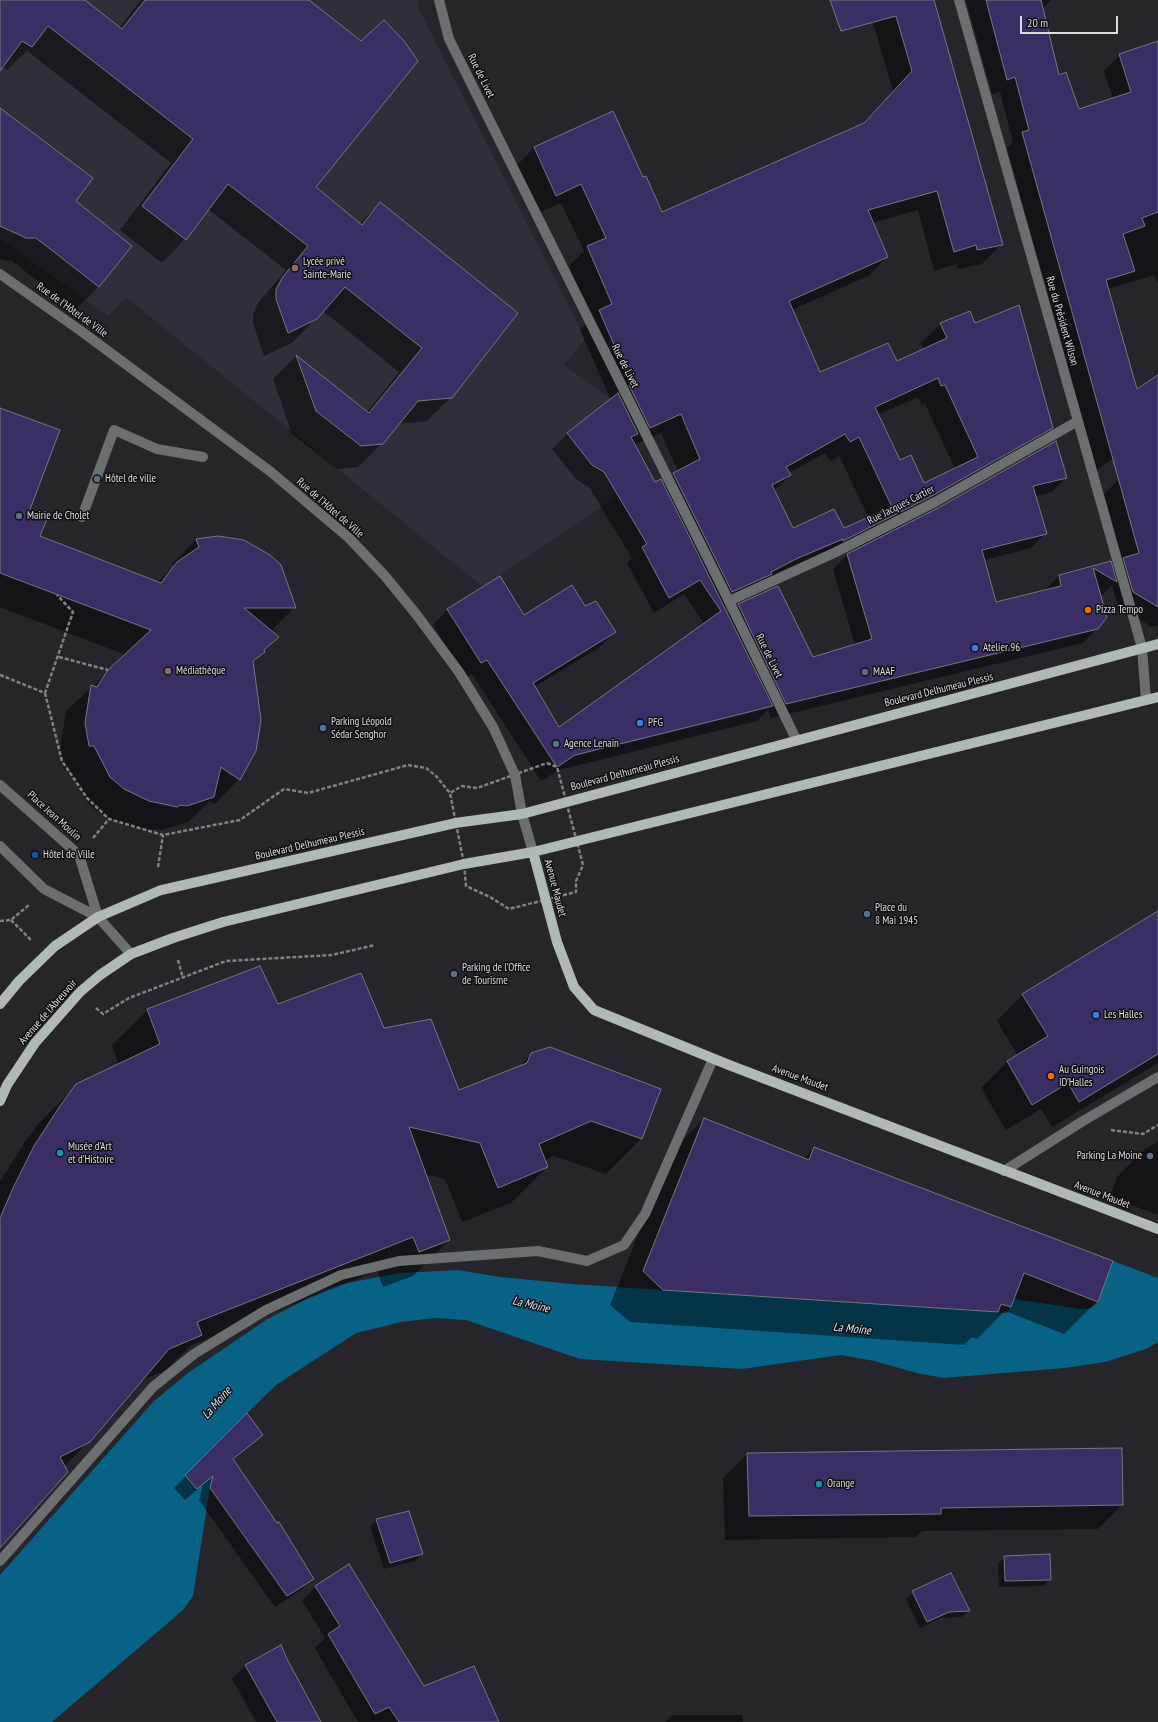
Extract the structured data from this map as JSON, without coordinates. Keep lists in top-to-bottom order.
{
  "streets": {
    "main road": ["Boulevard Delhumeau Plessis", "Avenue Maudet", "Avenue de l’Abreuvoir"],
    "street": [
      "Rue de Livet",
      "Rue de l’Hôtel de Ville",
      "Rue du Président Wilson",
      "Rue Jacques Cartier",
      "Place Jean Moulin"
    ]
  },
  "crossings": [
    ["Rue de Livet", "Rue Jacques Cartier"],
    ["Rue de Livet", "Boulevard Delhumeau Plessis"],
    ["Rue de l’Hôtel de Ville", "Boulevard Delhumeau Plessis"],
    ["Rue de l’Hôtel de Ville", "Avenue Maudet"],
    ["Rue du Président Wilson", "Rue Jacques Cartier"],
    ["Rue du Président Wilson", "Boulevard Delhumeau Plessis"],
    ["Boulevard Delhumeau Plessis", "Place Jean Moulin"],
    ["Place Jean Moulin", "Avenue de l’Abreuvoir"]
  ],
  "water": ["La Moine"],
  "places": [
    "Lycée privé Sainte-Marie",
    "Hôtel de ville",
    "Mairie de Cholet",
    "Pizza Tempo",
    "Atelier 96",
    "Médiathèque",
    "MAAF",
    "PFG",
    "Parking Léopold Sédar Senghor",
    "Agence Lenain",
    "Hôtel de Ville",
    "Place du 8 Mai 1945",
    "Parking de l’Office de Tourisme",
    "Les Halles",
    "Au Guingois ID’Halles",
    "Musée d’Art et d’Histoire",
    "Parking La Moine",
    "Orange"
  ],
  "scale_bar": "20 m"
}
